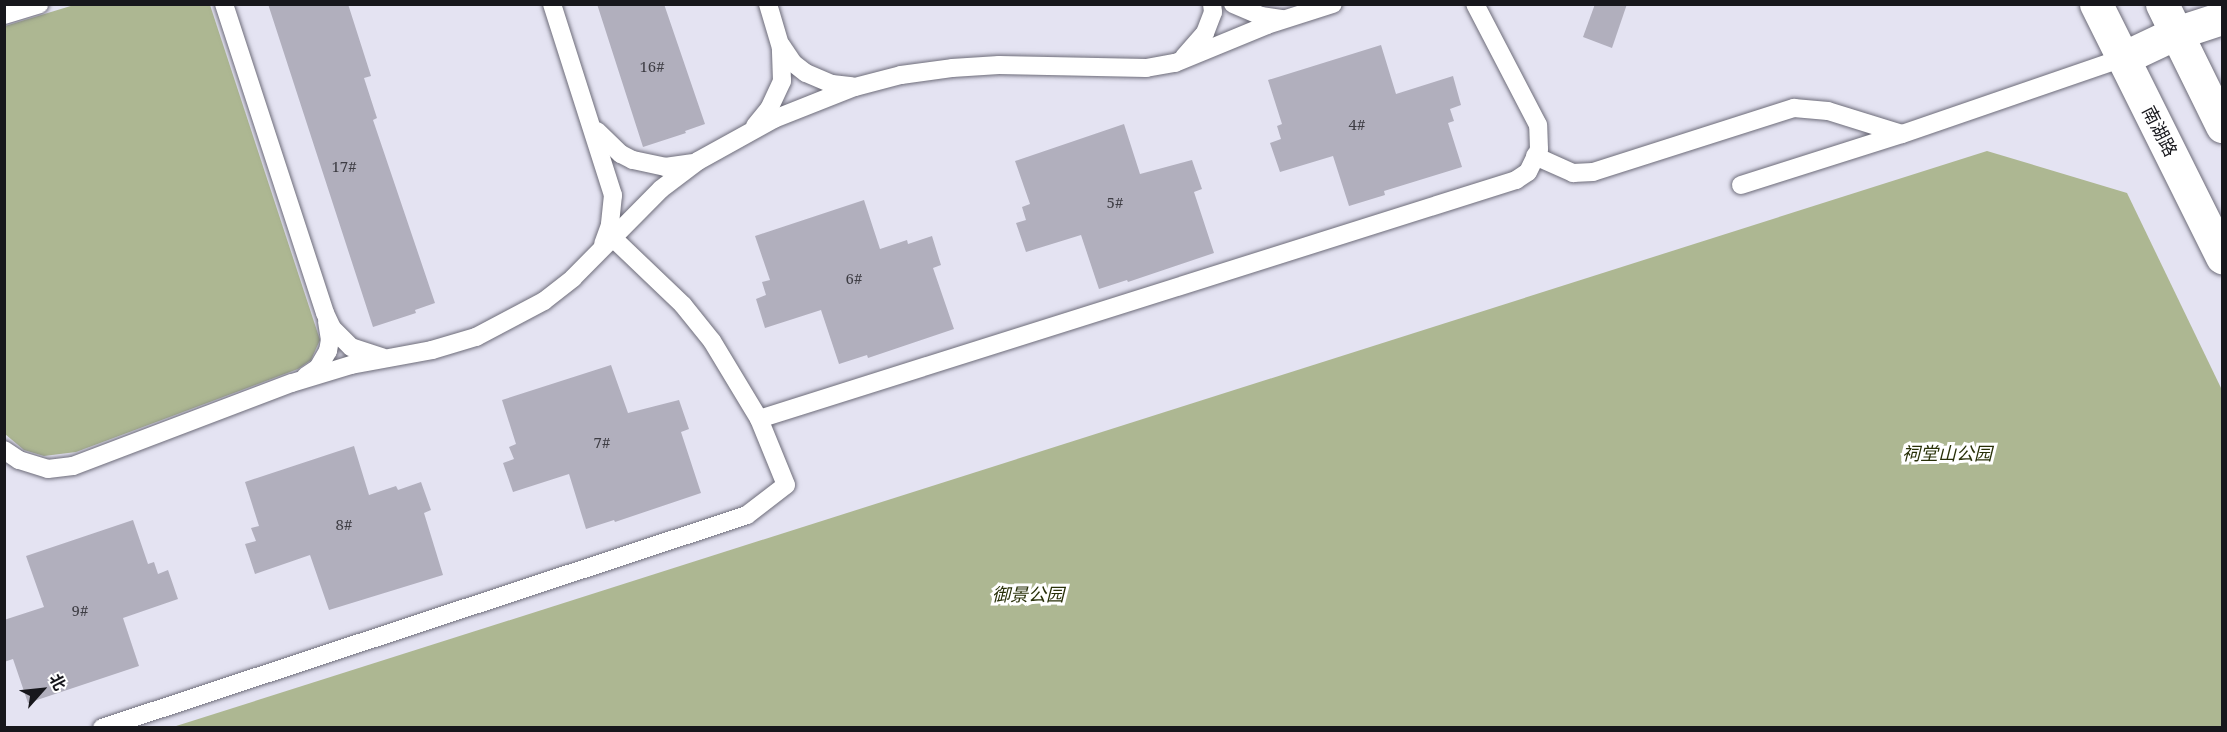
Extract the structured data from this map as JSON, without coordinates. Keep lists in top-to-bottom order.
{
  "streets": {
    "main road": ["南湖路"]
  },
  "parks": ["祠堂山公园", "御景公园"],
  "house_numbers": [
    "16#",
    "4#",
    "17#",
    "5#",
    "6#",
    "7#",
    "8#",
    "9#"
  ],
  "north": "top right"
}
